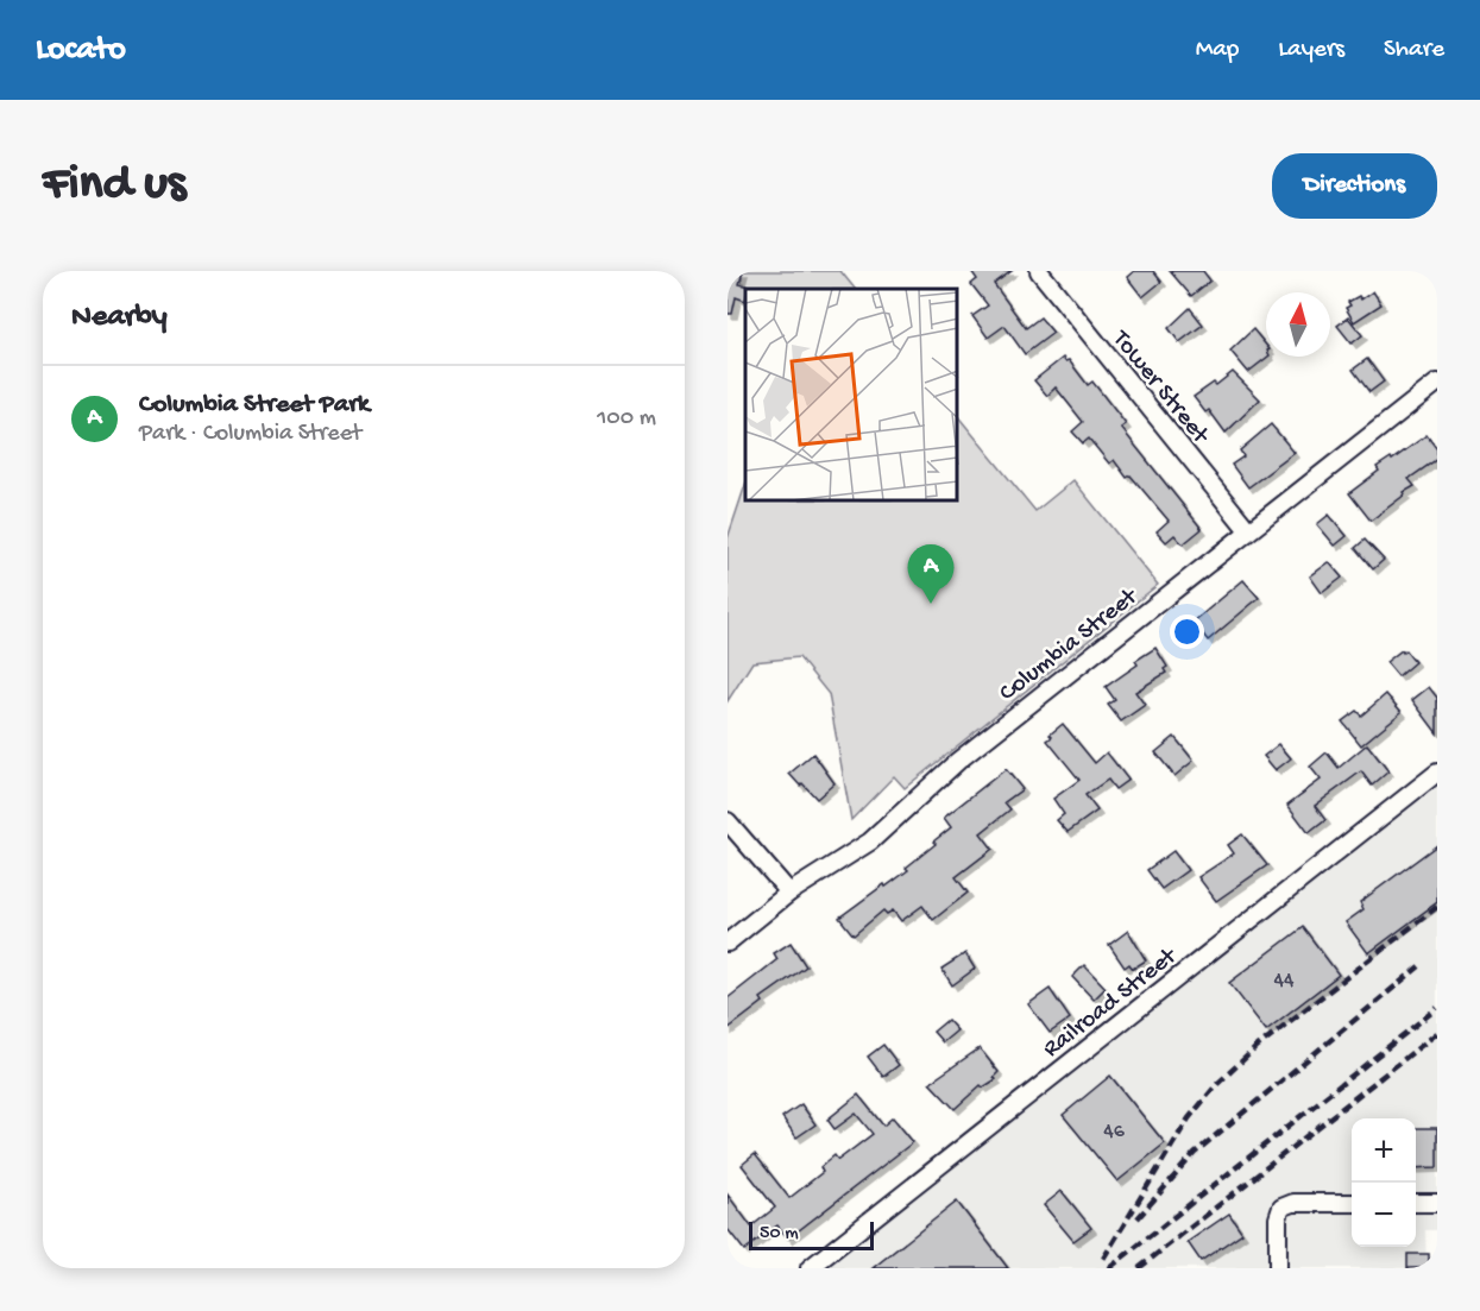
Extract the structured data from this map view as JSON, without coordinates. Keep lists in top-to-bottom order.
{
  "streets": {
    "street": ["Tower Street", "Columbia Street", "Railroad Street"]
  },
  "crossings": [
    ["Tower Street", "Columbia Street"]
  ],
  "house_numbers": ["44", "46"],
  "scale_bar": "50 m",
  "north": "top",
  "page": {
    "header": "Locato",
    "nav": ["Map", "Layers", "Share"],
    "buttons": "Directions",
    "title": "Find us",
    "heading": "Nearby",
    "list": [
      {
        "mark": "A",
        "name": "Columbia Street Park",
        "note": "Park · Columbia Street",
        "value": "100 m"
      }
    ],
    "pins": "A",
    "map_buttons": ["+", "−"],
    "scale": "50 m"
  }
}
